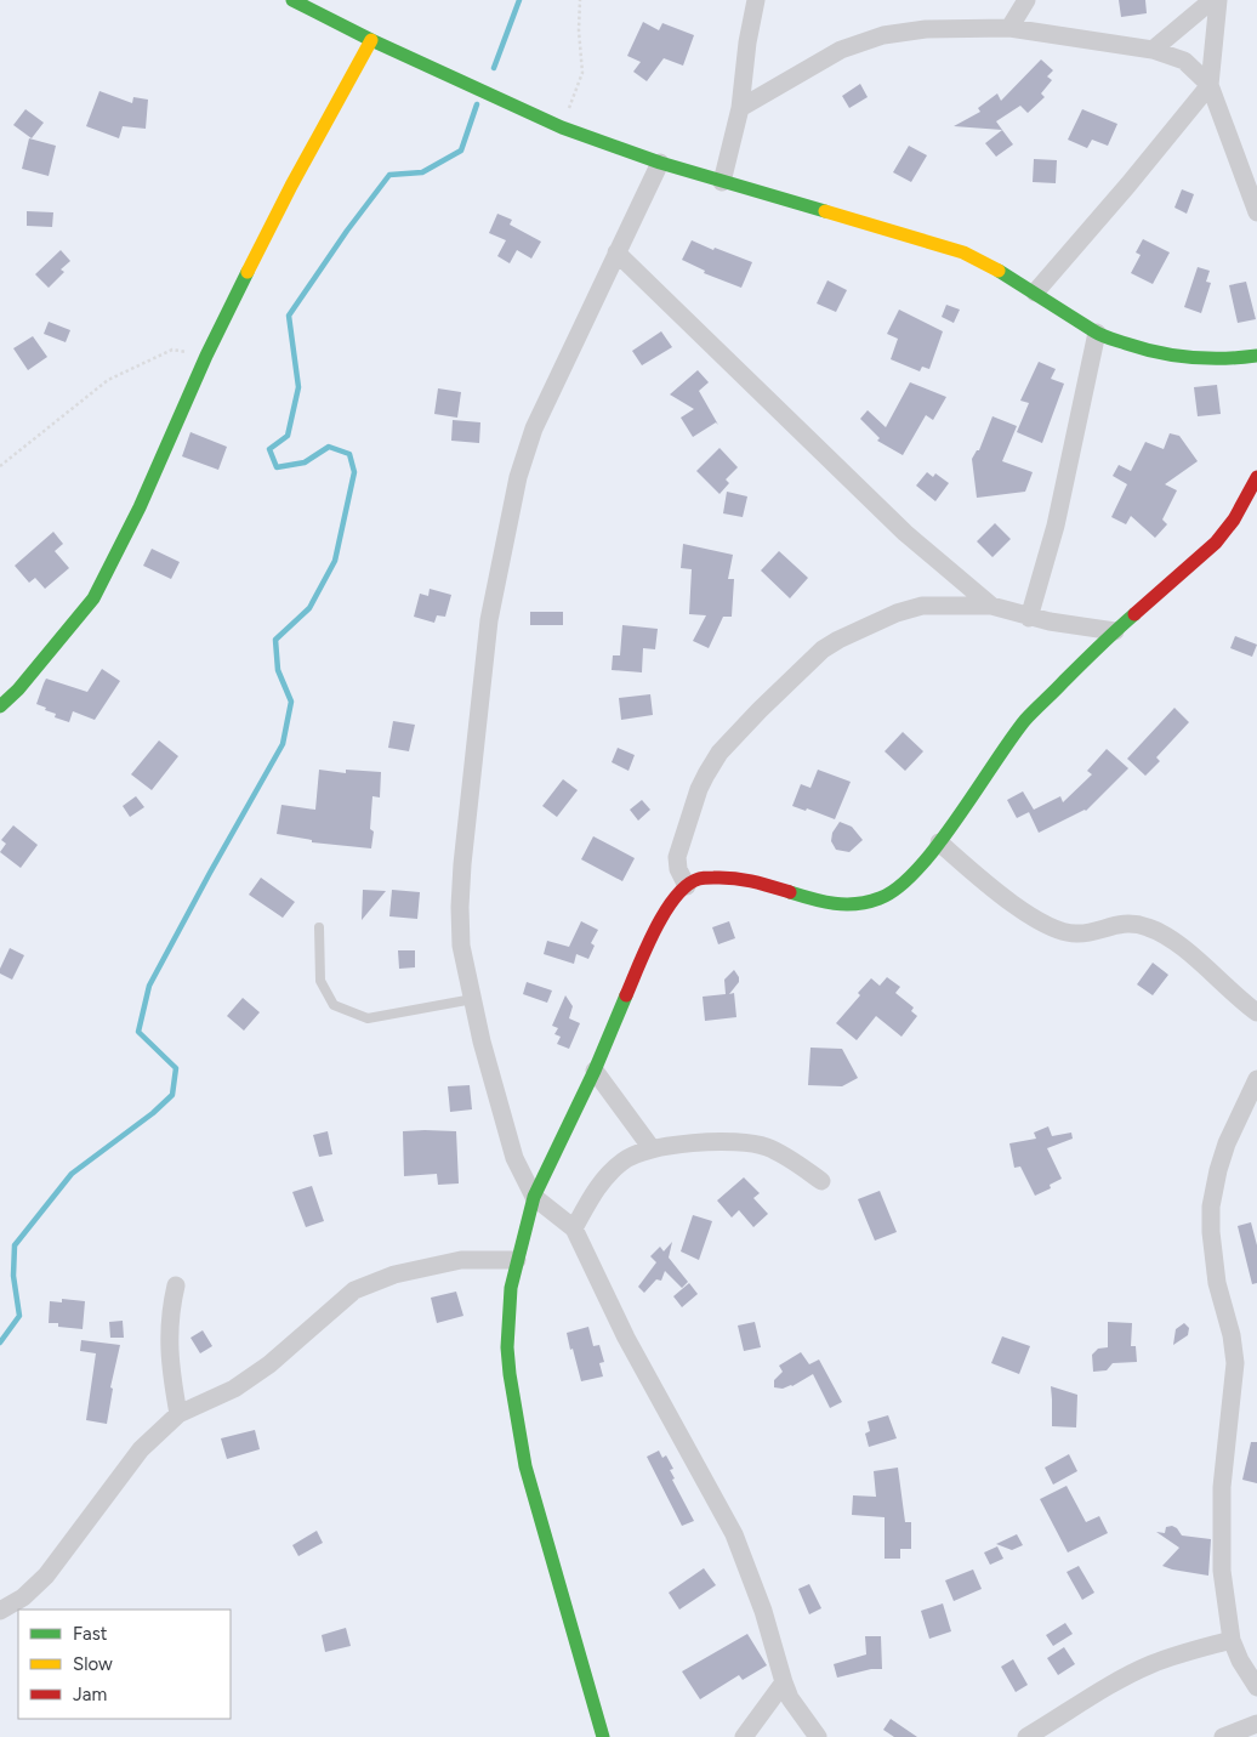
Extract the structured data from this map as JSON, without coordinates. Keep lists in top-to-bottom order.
{
  "legend": ["Fast", "Slow", "Jam"]
}
